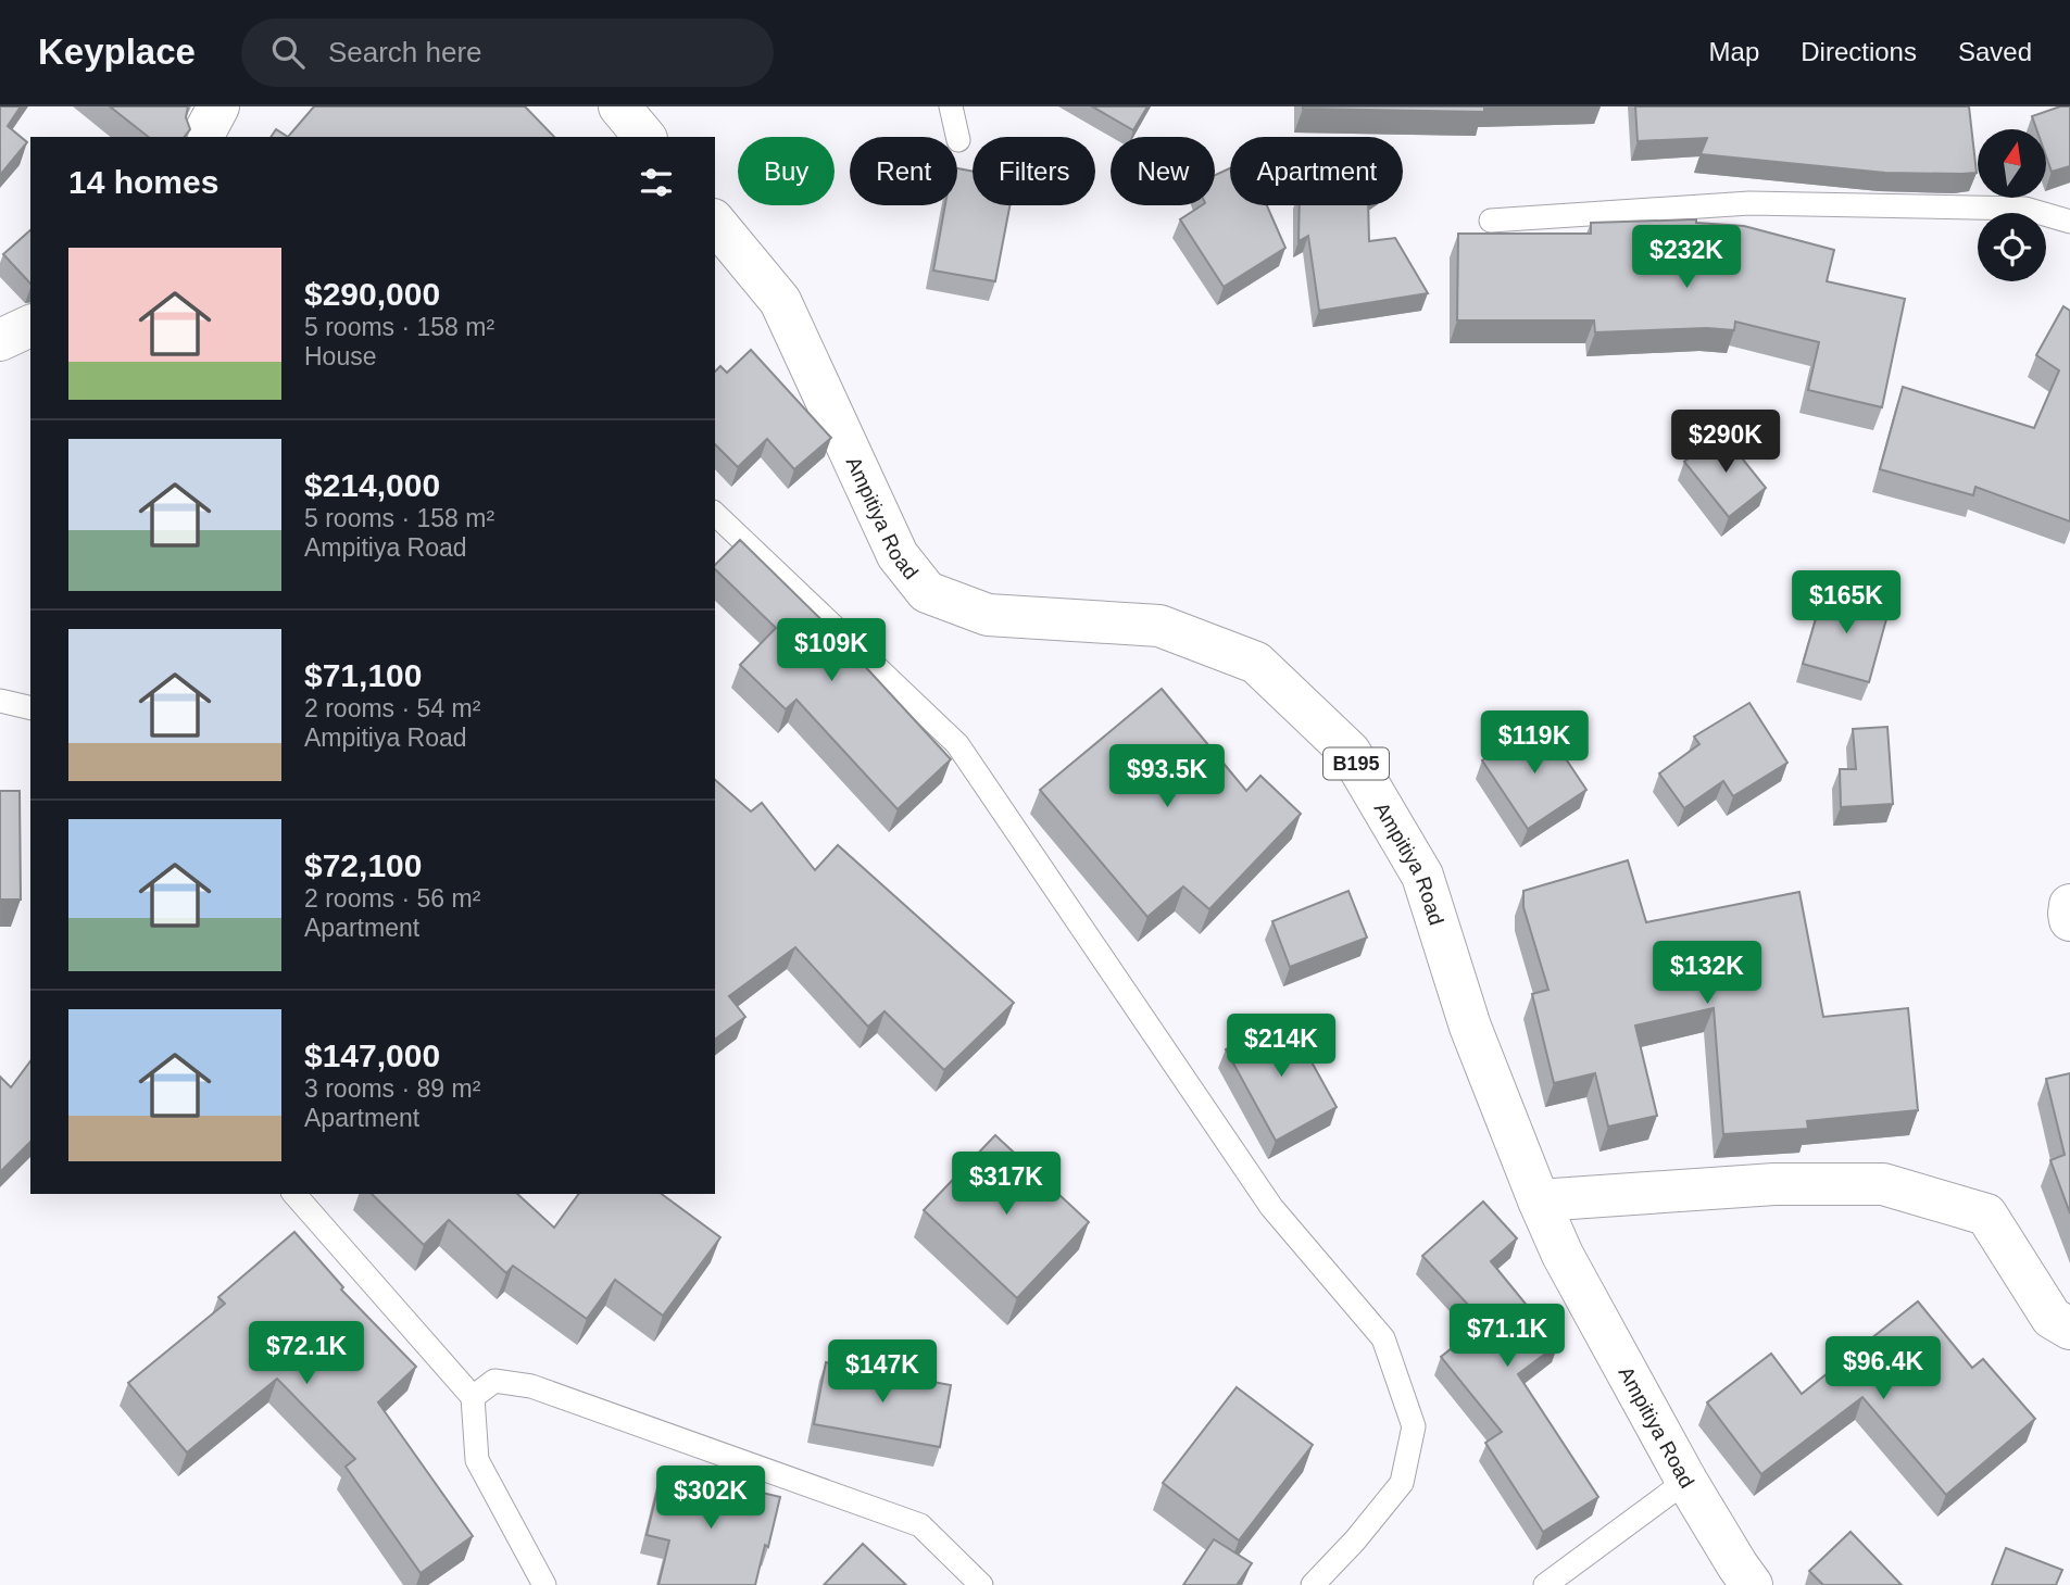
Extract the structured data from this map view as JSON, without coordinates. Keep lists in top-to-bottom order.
{
  "streets": {
    "main road": ["Ampitiya Road", "B195"]
  },
  "north": "top",
  "page": {
    "header": "Keyplace",
    "search": "Search here",
    "nav": ["Map", "Directions", "Saved"],
    "chip": [
      "Buy",
      "Rent",
      "Filters",
      "New",
      "Apartment"
    ],
    "heading": "14 homes",
    "price": [
      "$232K",
      "$290K",
      "$165K",
      "$109K",
      "$119K",
      "$93.5K",
      "$132K",
      "$214K",
      "$317K",
      "$71.1K",
      "$72.1K",
      "$96.4K",
      "$147K",
      "$302K"
    ],
    "list": [
      {
        "name": "$290,000",
        "note": "5 rooms · 158 m² · House"
      },
      {
        "name": "$214,000",
        "note": "5 rooms · 158 m² · Ampitiya Road"
      },
      {
        "name": "$71,100",
        "note": "2 rooms · 54 m² · Ampitiya Road"
      },
      {
        "name": "$72,100",
        "note": "2 rooms · 56 m² · Apartment"
      },
      {
        "name": "$147,000",
        "note": "3 rooms · 89 m² · Apartment"
      }
    ]
  }
}
